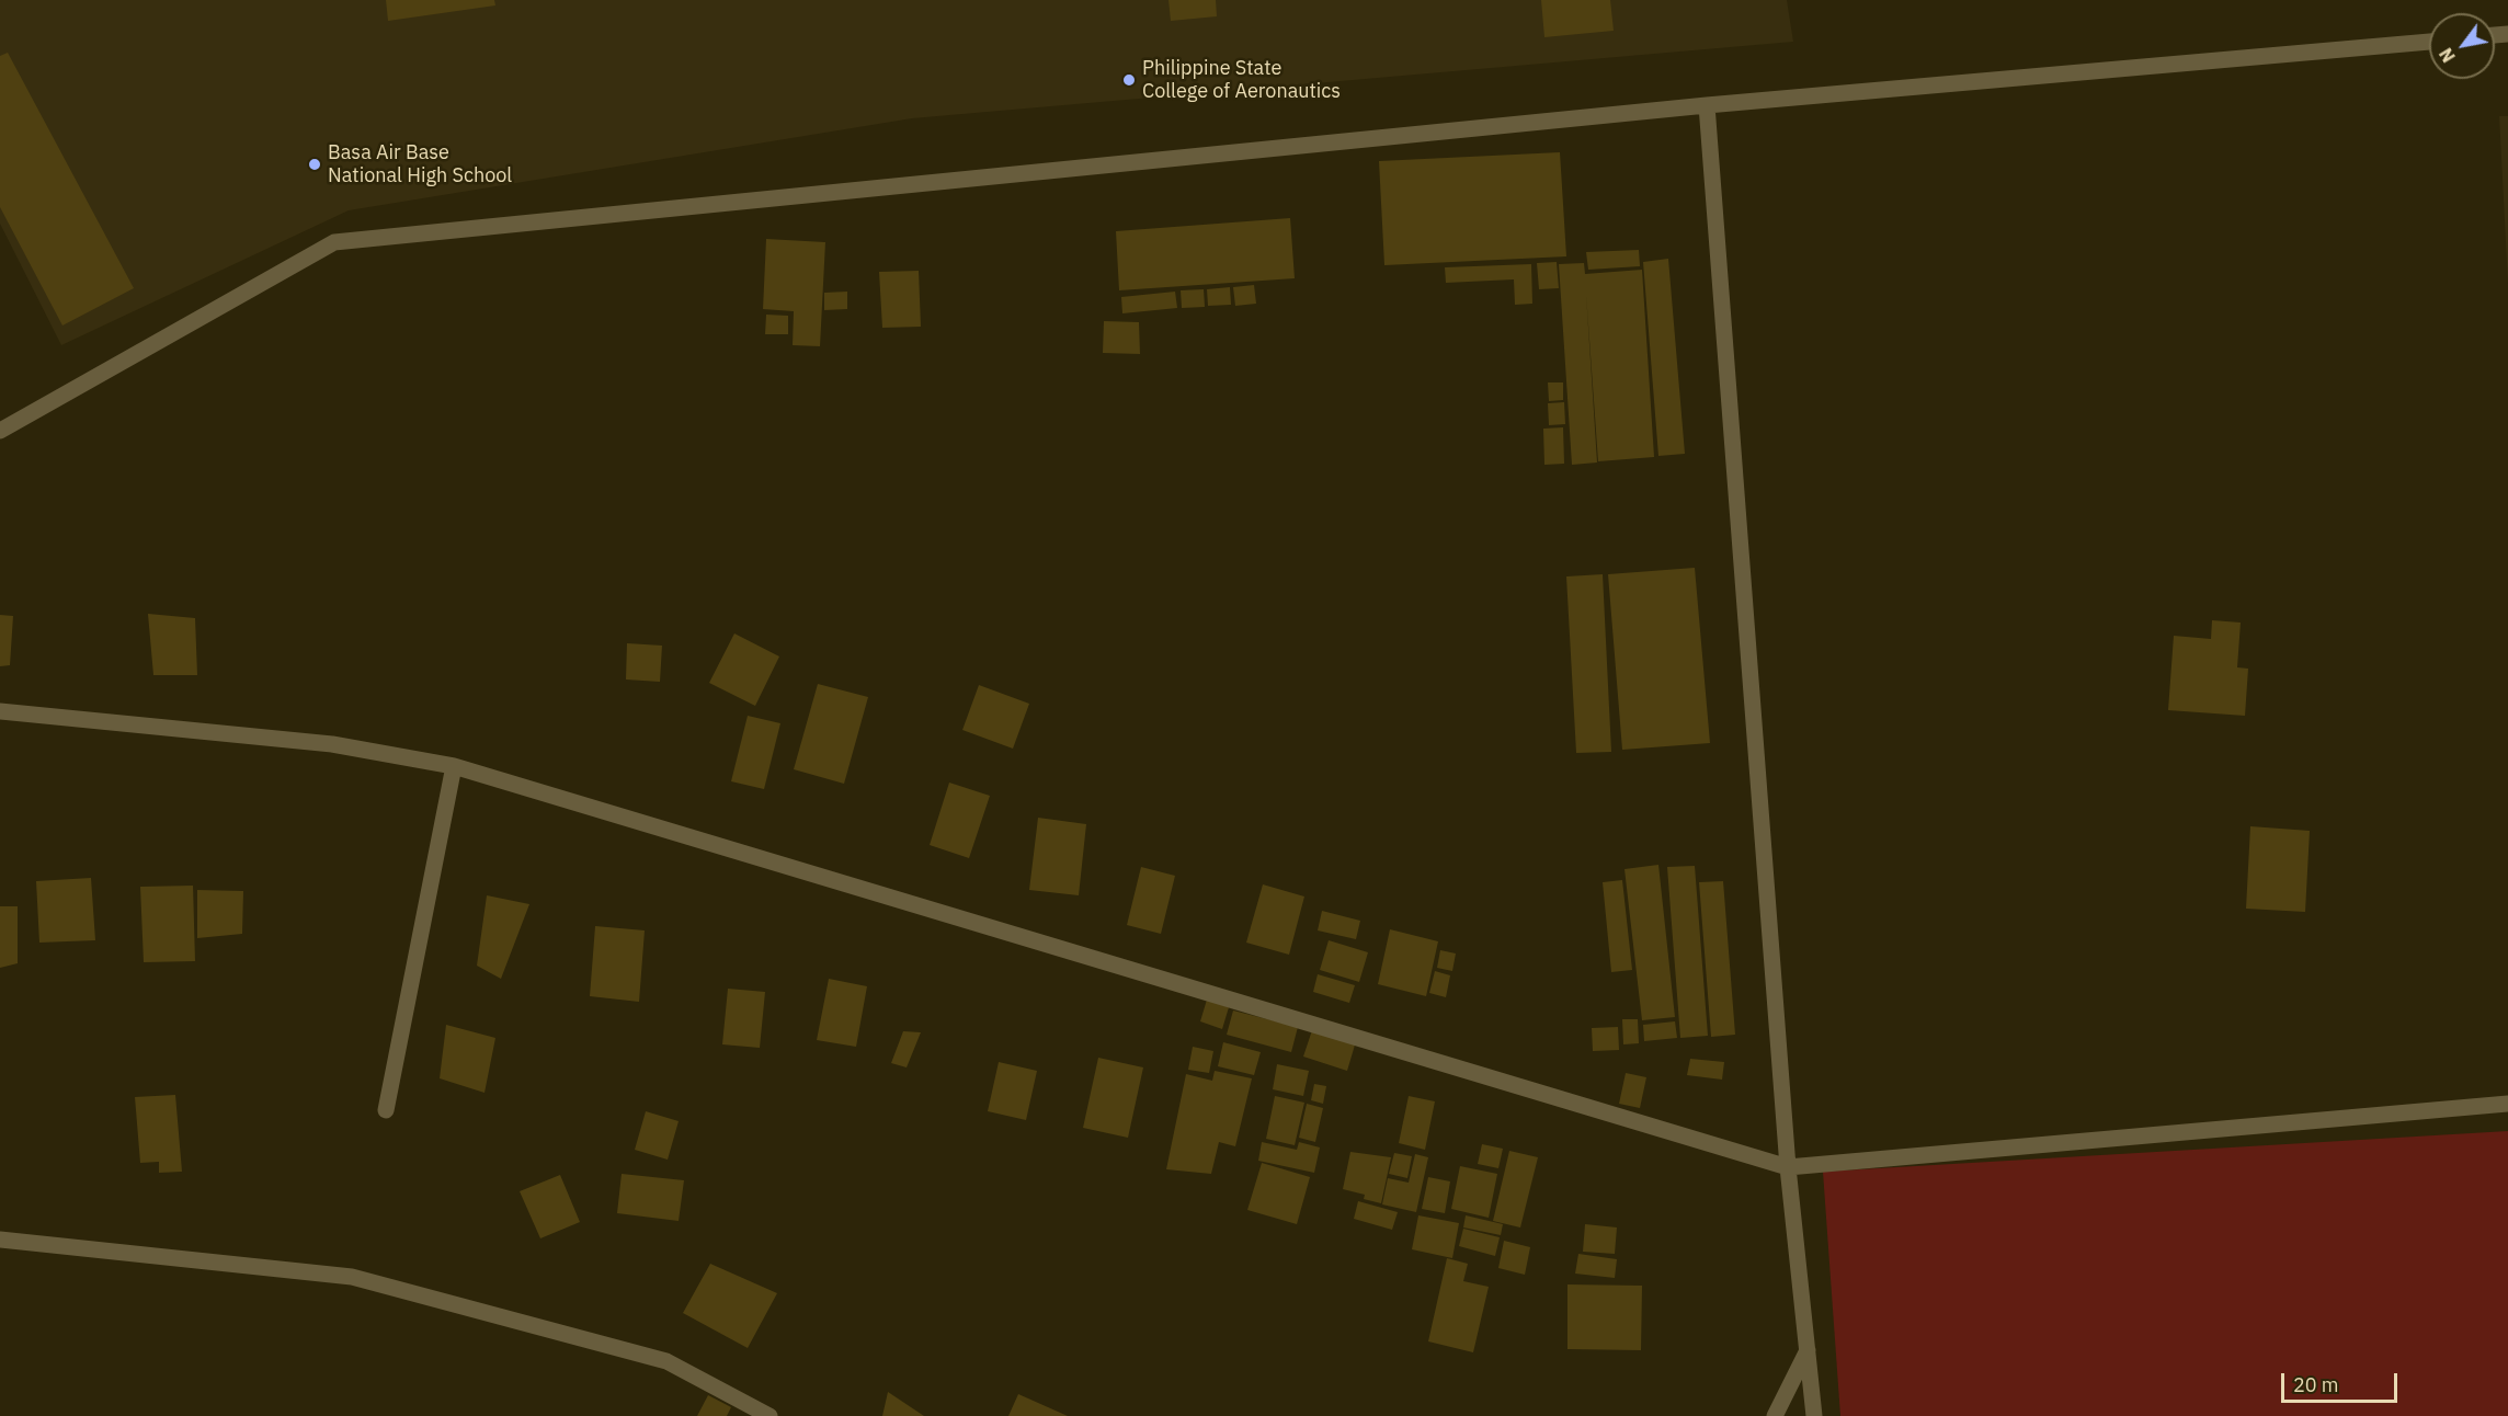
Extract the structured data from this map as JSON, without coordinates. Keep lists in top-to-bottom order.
{
  "places": ["Philippine State College of Aeronautics", "Basa Air Base National High School"],
  "scale_bar": "20 m",
  "north": "bottom left"
}
